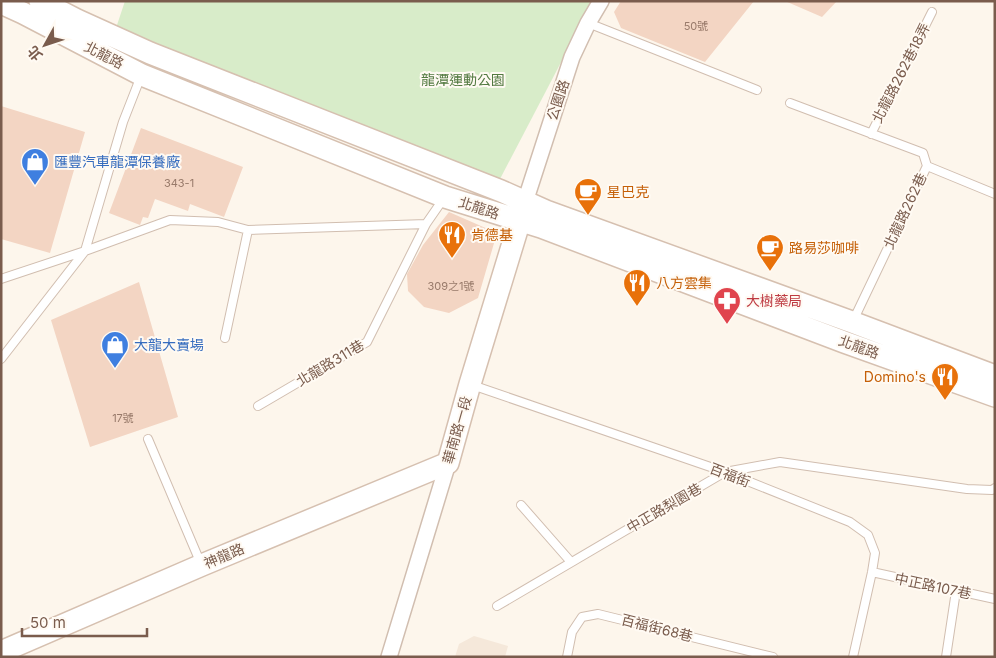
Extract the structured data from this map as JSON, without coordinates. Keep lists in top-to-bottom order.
{
  "streets": {
    "main road": ["北龍路", "華南路一段", "神龍路"],
    "street": ["公園路"],
    "lane": [
      "北龍路262巷18弄",
      "北龍路262巷",
      "北龍路311巷",
      "百福街",
      "中正路梨園巷",
      "中正路107巷",
      "百福街68巷"
    ]
  },
  "crossings": [
    ["北龍路", "公園路"],
    ["北龍路", "北龍路262巷"],
    ["北龍路", "北龍路311巷"],
    ["北龍路", "華南路一段"],
    ["北龍路262巷18弄", "北龍路262巷"],
    ["公園路", "華南路一段"],
    ["華南路一段", "百福街"],
    ["華南路一段", "神龍路"],
    ["百福街", "中正路梨園巷"],
    ["百福街", "中正路107巷"]
  ],
  "parks": ["龍潭運動公園"],
  "places": {
    "shop": ["匯豐汽車龍潭保養廠", "大龍大賣場"],
    "cafe": ["星巴克", "路易莎咖啡"],
    "restaurant": ["肯德基", "八方雲集", "Domino's"],
    "pharmacy": ["大樹藥局"]
  },
  "house_numbers": [
    "50號",
    "343-1",
    "309之1號",
    "17號"
  ],
  "scale_bar": "50 m",
  "north": "bottom left"
}
